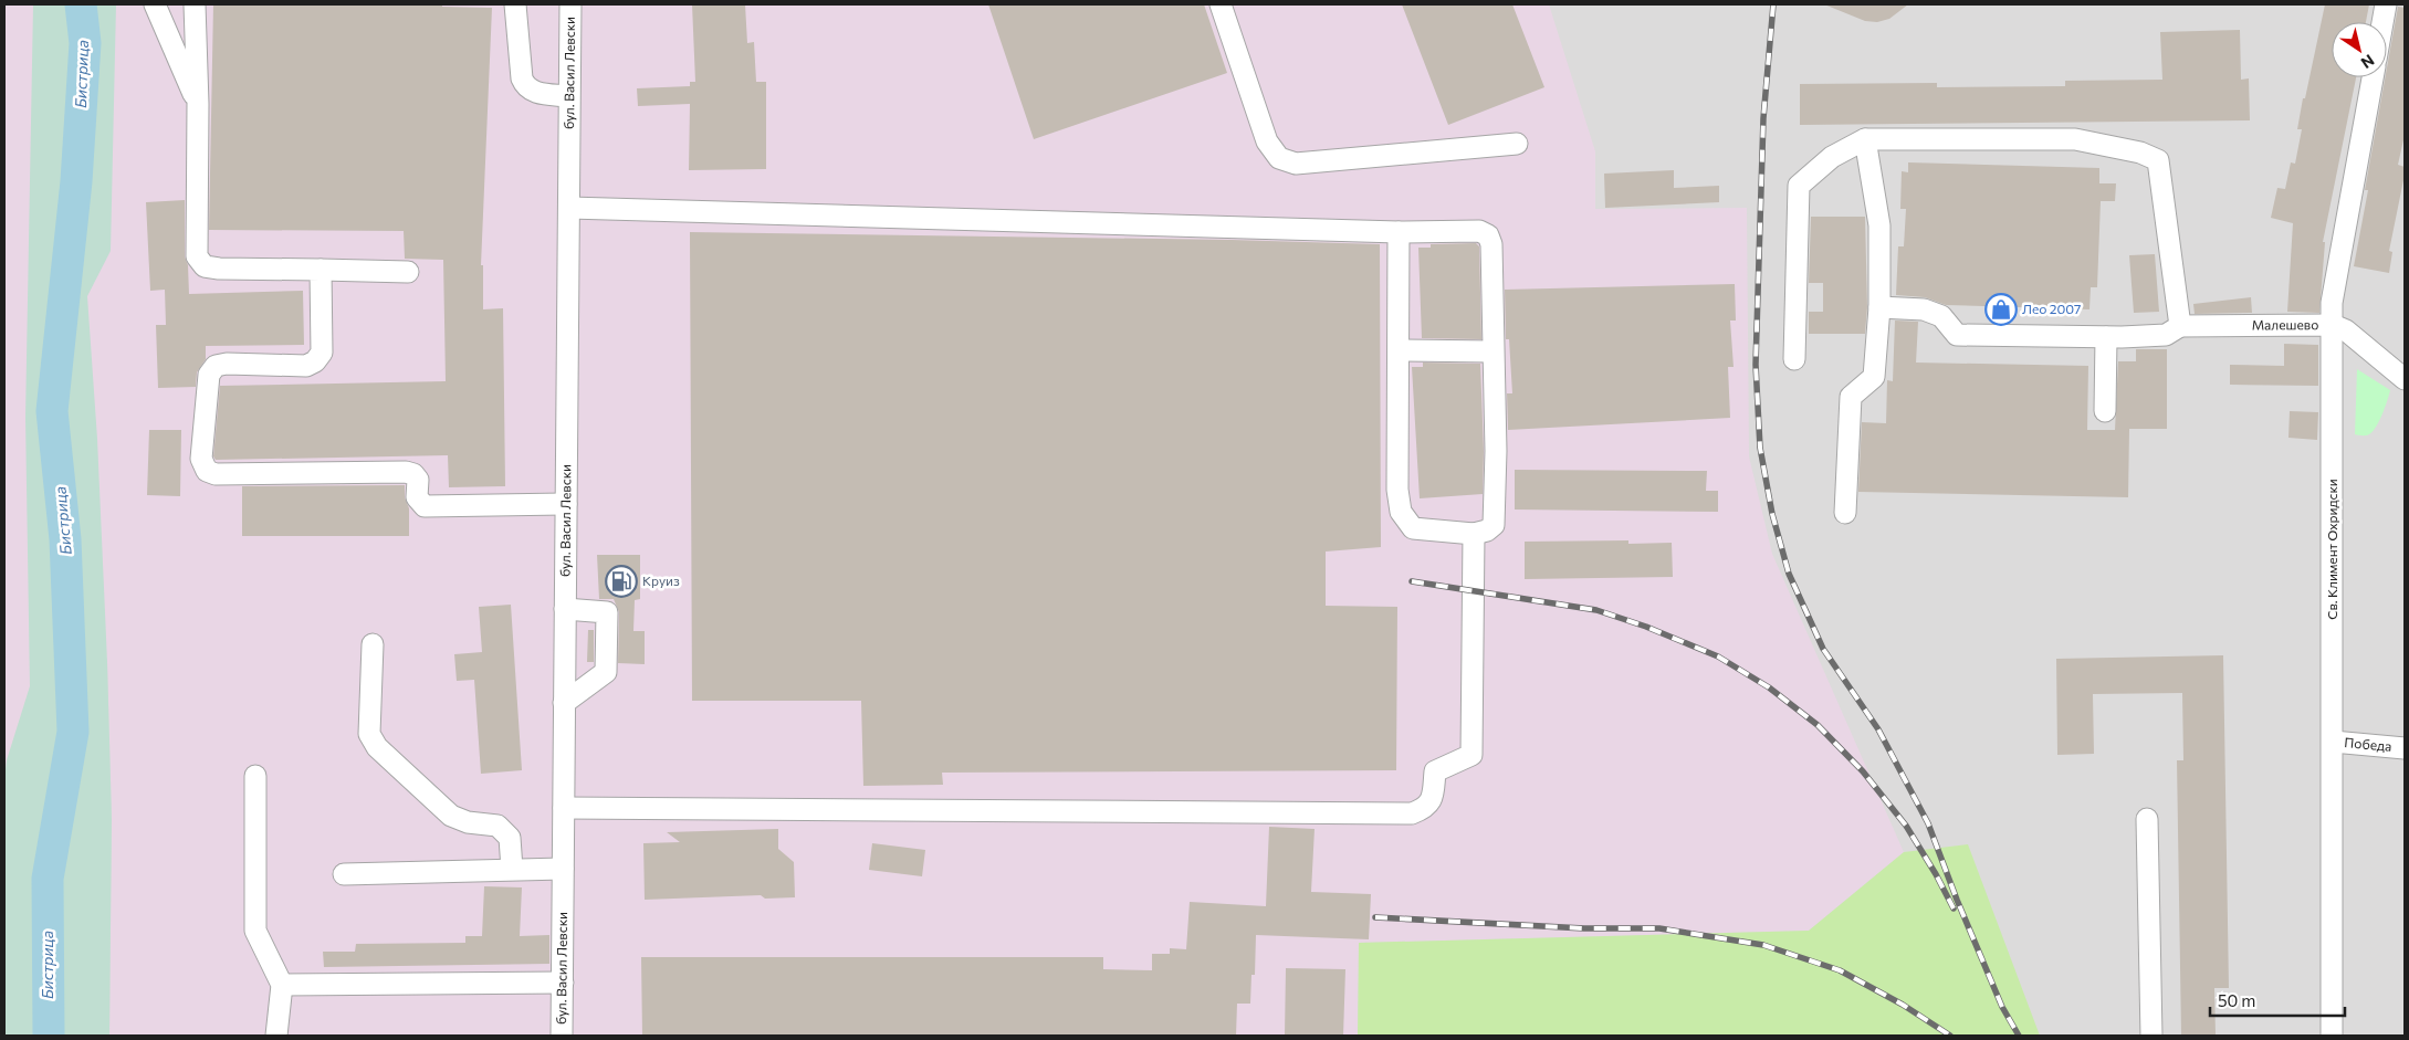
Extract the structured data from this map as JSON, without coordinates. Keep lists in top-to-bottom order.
{
  "streets": {
    "street": [
      "бул. Васил Левски",
      "Малешево",
      "Св. Климент Охридски",
      "Победа"
    ]
  },
  "crossings": [
    ["Малешево", "Св. Климент Охридски"],
    ["Св. Климент Охридски", "Победа"]
  ],
  "water": ["Бистрица"],
  "places": {
    "shop": ["Лео 2007"],
    "fuel station": ["Круиз"]
  },
  "scale_bar": "50 m",
  "north": "bottom right"
}
